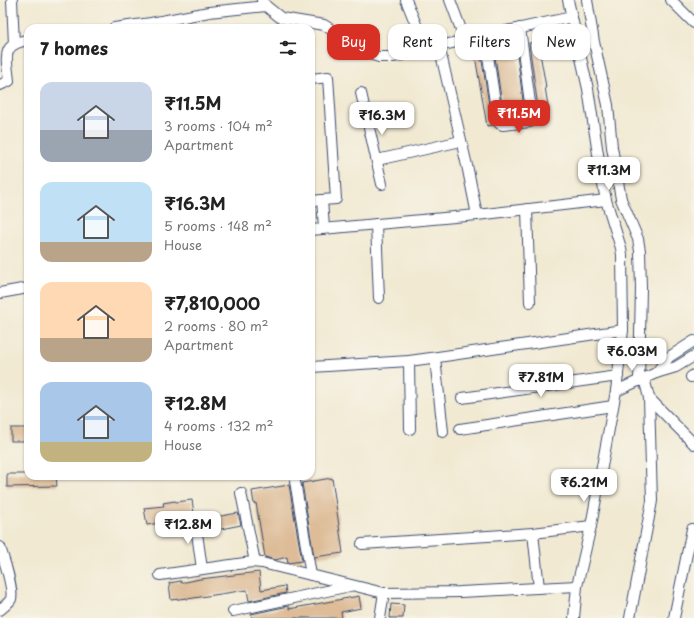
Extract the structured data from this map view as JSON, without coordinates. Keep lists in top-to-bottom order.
{
  "page": {
    "chip": [
      "Buy",
      "Rent",
      "Filters",
      "New"
    ],
    "heading": "7 homes",
    "list": [
      {
        "name": "₹11.5M",
        "note": "3 rooms · 104 m² · Apartment"
      },
      {
        "name": "₹16.3M",
        "note": "5 rooms · 148 m² · House"
      },
      {
        "name": "₹7,810,000",
        "note": "2 rooms · 80 m² · Apartment"
      },
      {
        "name": "₹12.8M",
        "note": "4 rooms · 132 m² · House"
      }
    ],
    "price": [
      "₹11.5M",
      "₹16.3M",
      "₹11.3M",
      "₹6.03M",
      "₹7.81M",
      "₹6.21M",
      "₹12.8M"
    ]
  }
}
